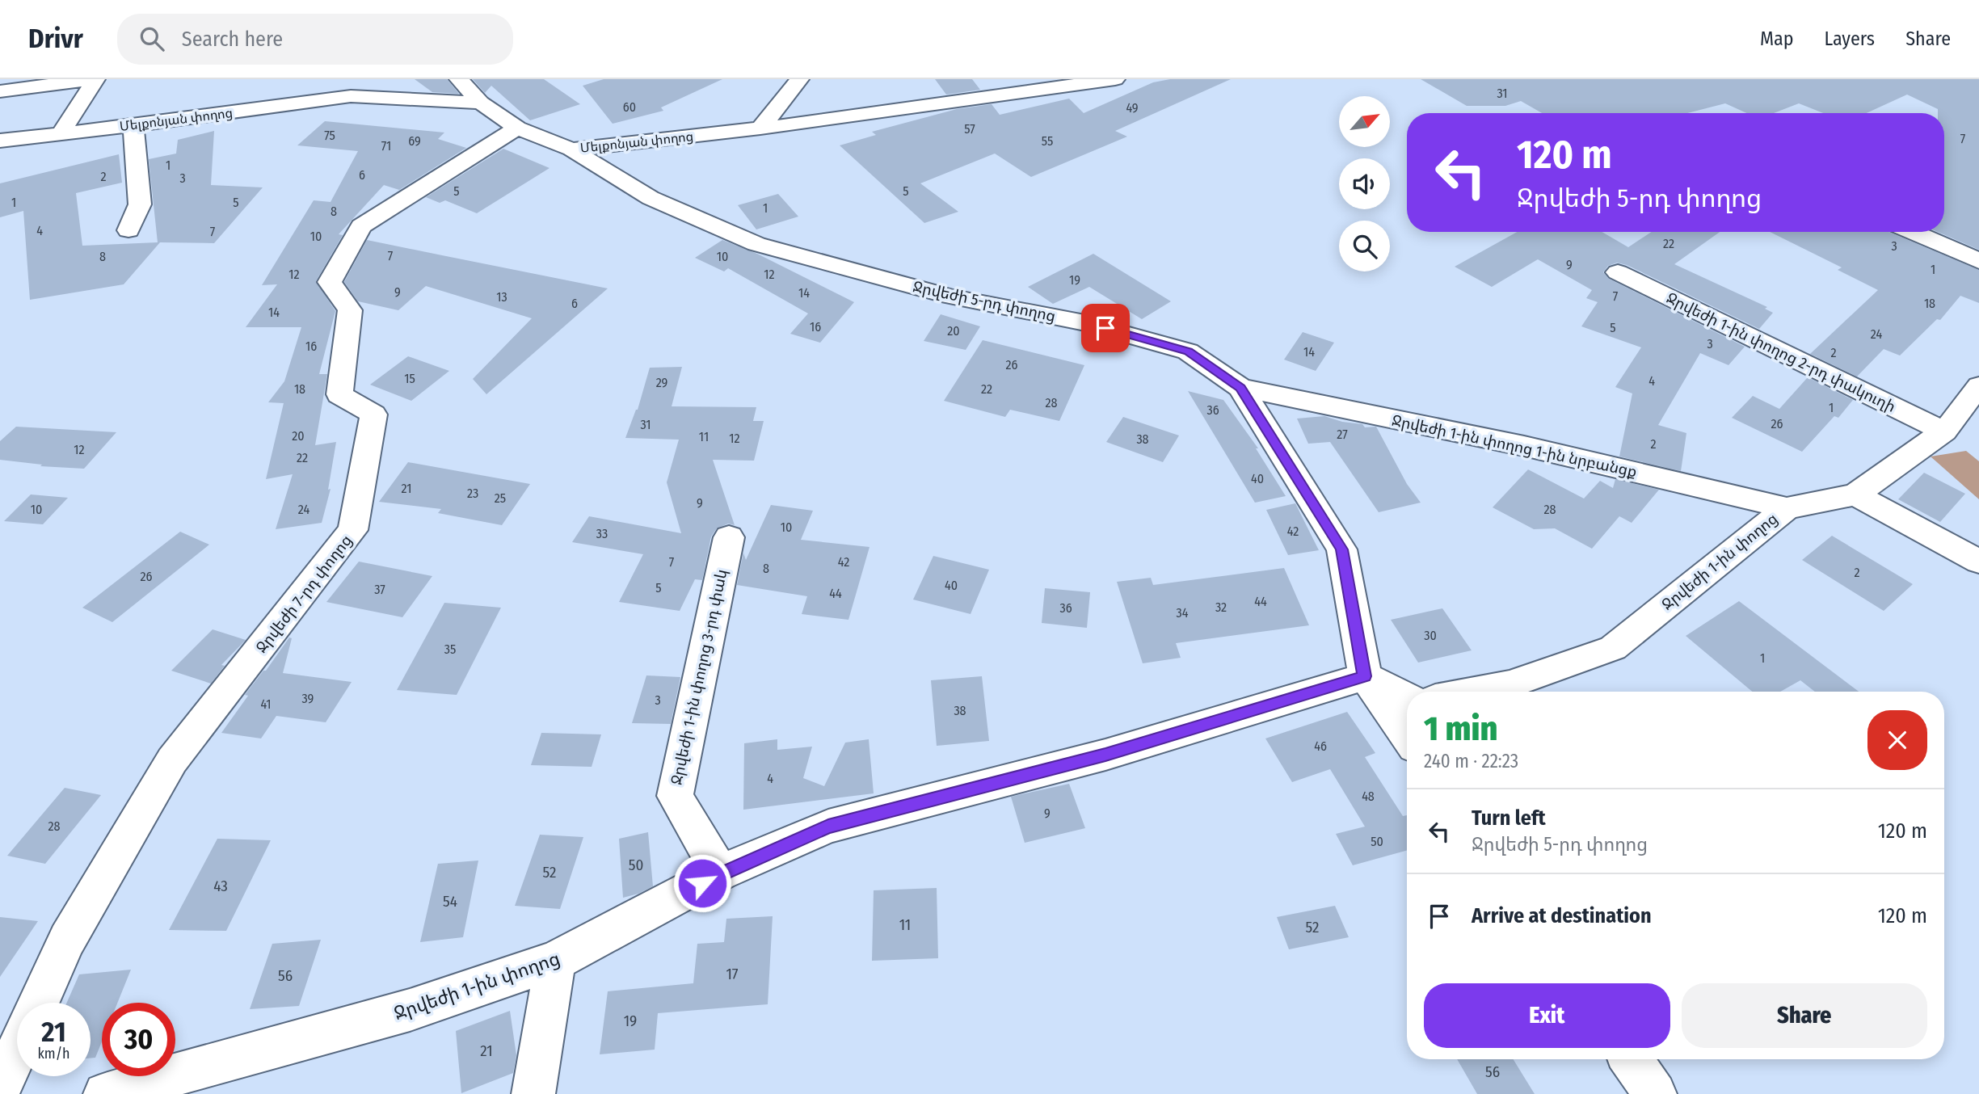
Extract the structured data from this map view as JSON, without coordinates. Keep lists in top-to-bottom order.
{
  "streets": {
    "street": [
      "Մելքոնյան փողոց",
      "Ջրվեժի 5-րդ փողոց",
      "Ջրվեժի 1-ին փողոց 2-րդ փակուղի",
      "Ջրվեժի 1-ին փողոց 1-ին նրբանցք",
      "Ջրվեժի 1-ին փողոց",
      "Ջրվեժի 7-րդ փողոց",
      "Ջրվեժի 1-ին փողոց 3-րդ փակ"
    ]
  },
  "crossings": [
    ["Մելքոնյան փողոց", "Ջրվեժի 5-րդ փողոց"],
    ["Մելքոնյան փողոց", "Ջրվեժի 7-րդ փողոց"],
    ["Ջրվեժի 5-րդ փողոց", "Ջրվեժի 1-ին փողոց 1-ին նրբանցք"],
    ["Ջրվեժի 5-րդ փողոց", "Ջրվեժի 1-ին փողոց"],
    ["Ջրվեժի 1-ին փողոց 2-րդ փակուղի", "Ջրվեժի 1-ին փողոց"],
    ["Ջրվեժի 1-ին փողոց 1-ին նրբանցք", "Ջրվեժի 1-ին փողոց"],
    ["Ջրվեժի 1-ին փողոց", "Ջրվեժի 1-ին փողոց 3-րդ փակ"]
  ],
  "house_numbers": [
    "31",
    "60",
    "49",
    "57",
    "75",
    "7",
    "69",
    "55",
    "71",
    "1",
    "6",
    "2",
    "3",
    "5",
    "5",
    "1",
    "5",
    "1",
    "8",
    "4",
    "7",
    "10",
    "22",
    "3",
    "7",
    "8",
    "10",
    "9",
    "1",
    "12",
    "12",
    "19",
    "9",
    "14",
    "7",
    "13",
    "6",
    "18",
    "14",
    "16",
    "5",
    "20",
    "24",
    "3",
    "16",
    "14",
    "2",
    "26",
    "15",
    "4",
    "29",
    "18",
    "22",
    "28",
    "1",
    "36",
    "26",
    "31",
    "27",
    "20",
    "11",
    "12",
    "38",
    "2",
    "12",
    "22",
    "40",
    "21",
    "23",
    "25",
    "9",
    "10",
    "24",
    "28",
    "10",
    "42",
    "33",
    "7",
    "42",
    "8",
    "2",
    "26",
    "40",
    "5",
    "37",
    "44",
    "44",
    "32",
    "36",
    "34",
    "30",
    "35",
    "1",
    "39",
    "3",
    "41",
    "38",
    "46",
    "4",
    "48",
    "9",
    "28",
    "50",
    "50",
    "52",
    "43",
    "54",
    "11",
    "52",
    "17",
    "56",
    "19",
    "21",
    "56"
  ],
  "north": "top right",
  "page": {
    "header": "Drivr",
    "search": "Search here",
    "nav": ["Map", "Layers", "Share"],
    "turn": ["120 m", "Ջրվեժի 5-րդ փողոց"],
    "heading": ["1 min", "240 m · 22:23"],
    "list": [
      {
        "name": "Turn left",
        "note": "Ջրվեժի 5-րդ փողոց",
        "value": "120 m"
      },
      {
        "name": "Arrive at destination",
        "value": "120 m"
      }
    ],
    "buttons": ["Exit", "Share"],
    "speed": "21 km/h",
    "limit": "30"
  }
}
